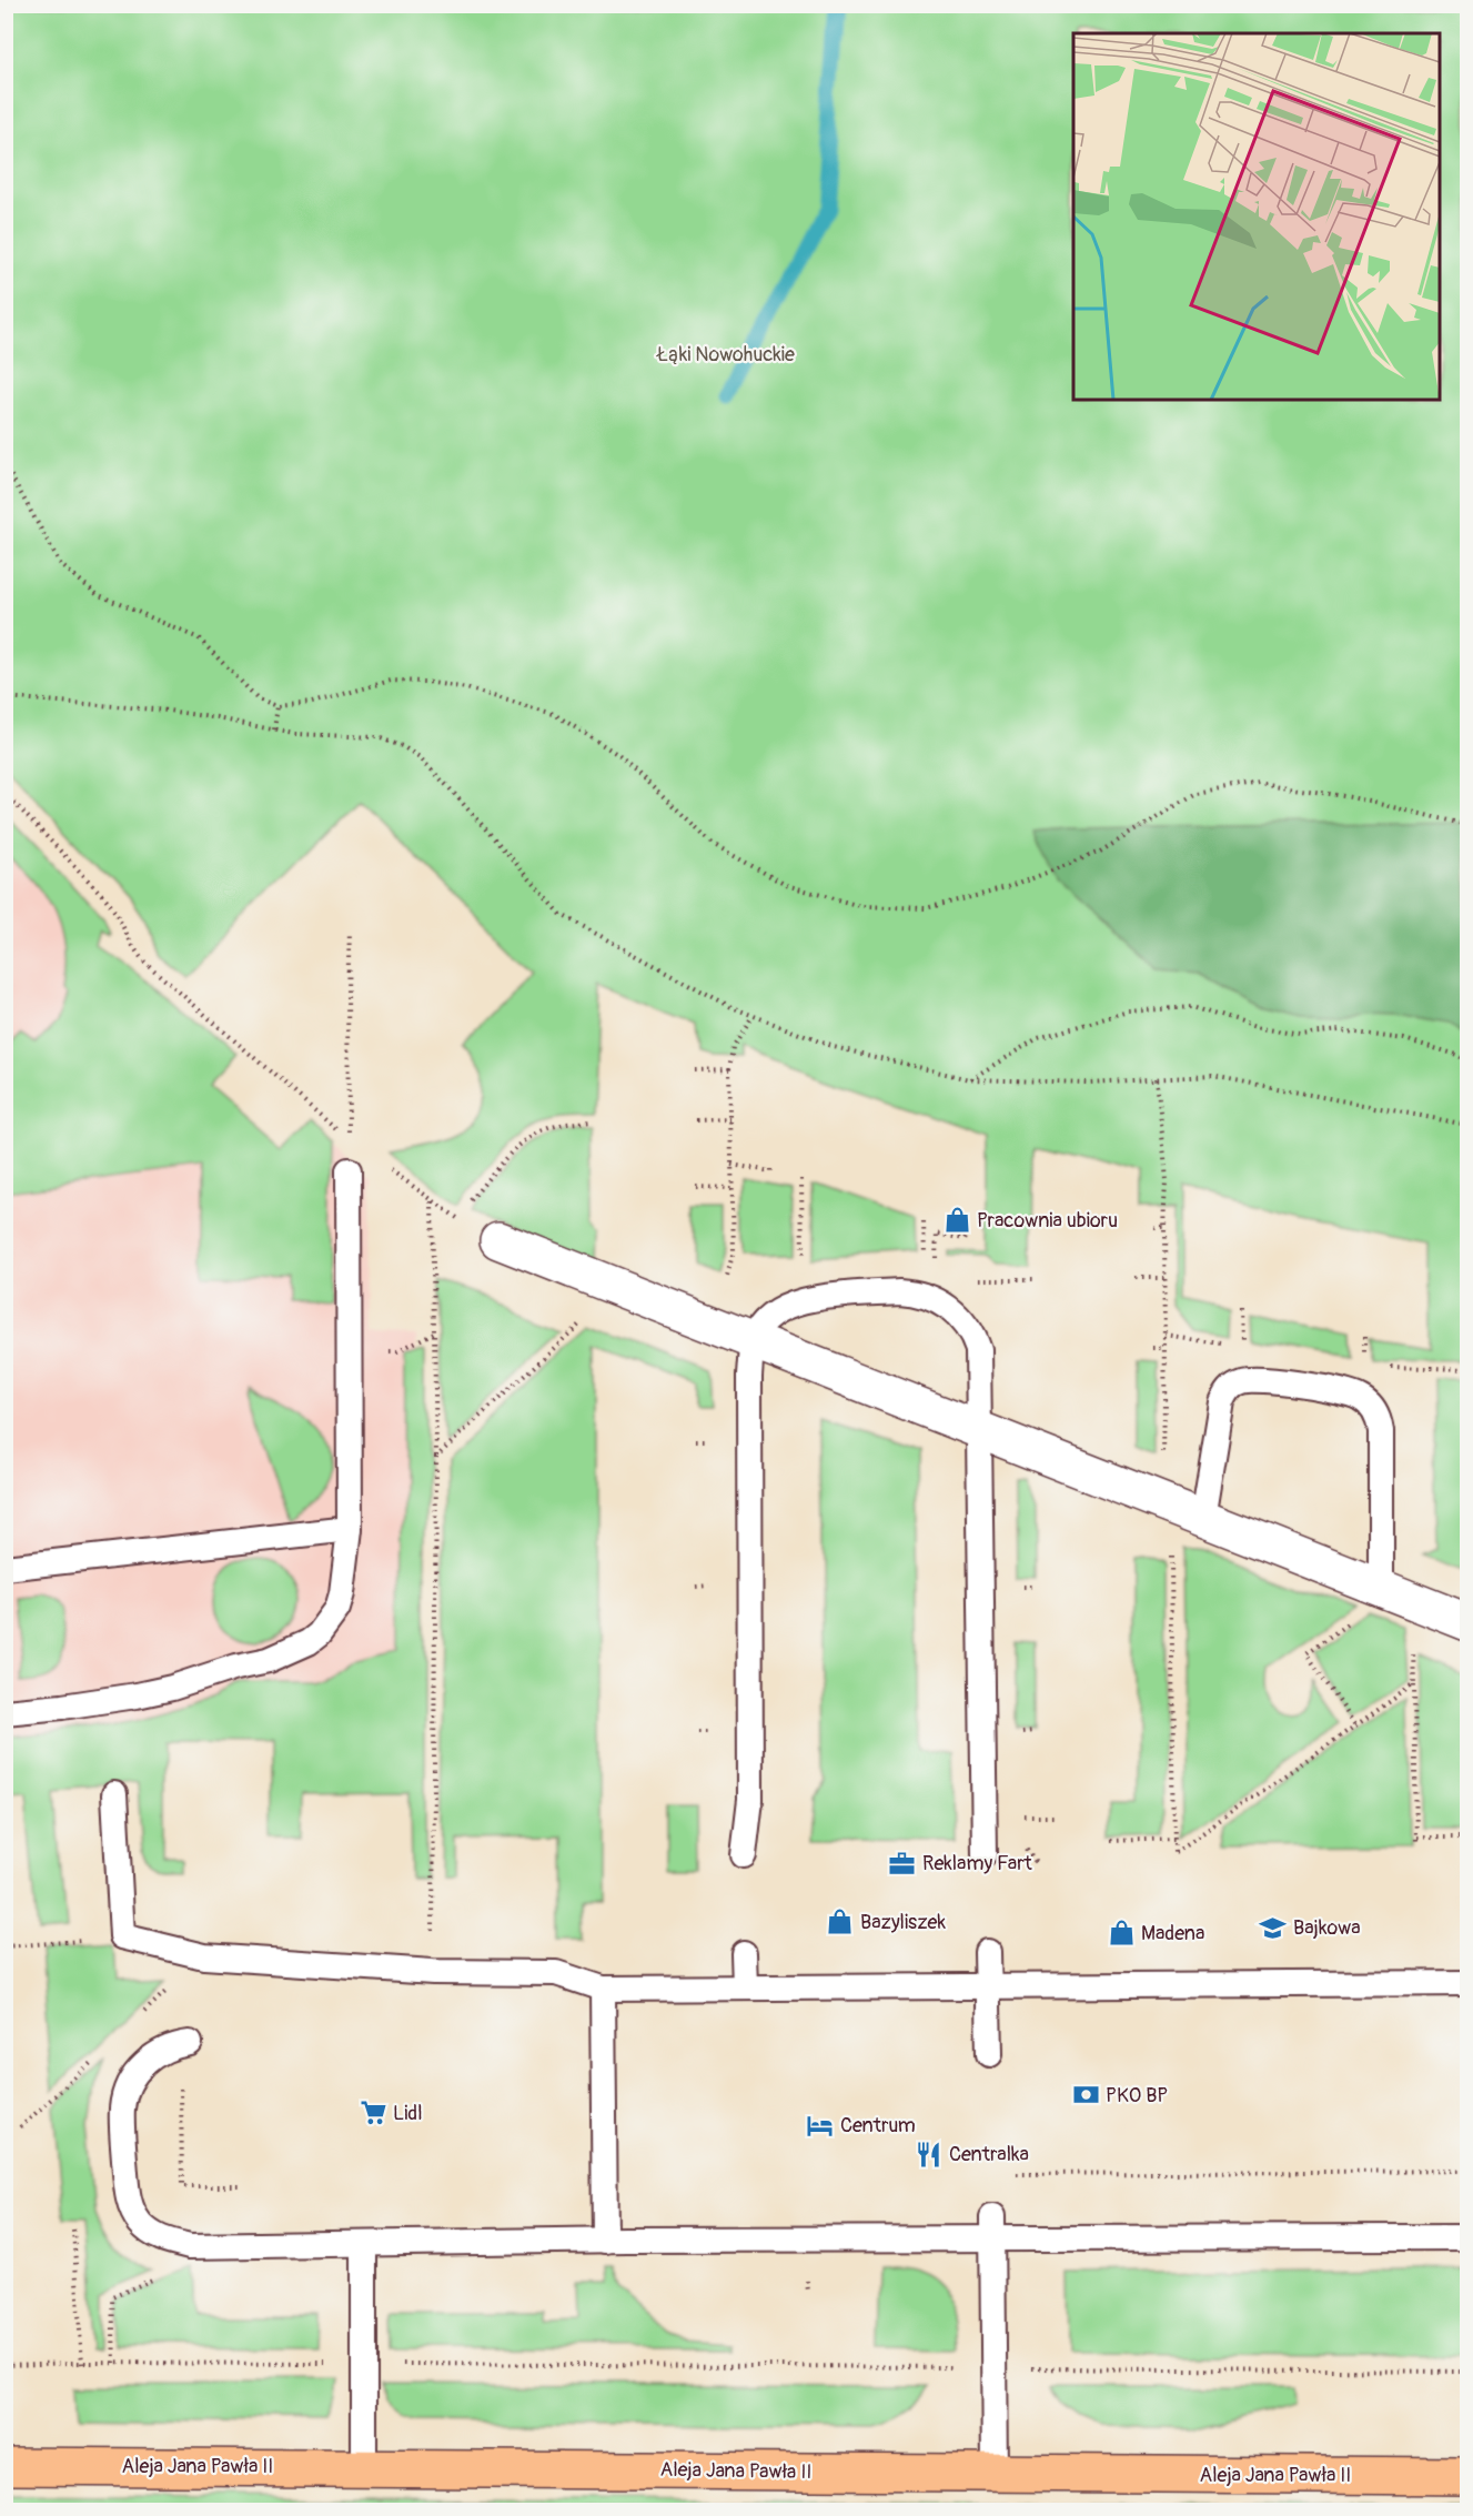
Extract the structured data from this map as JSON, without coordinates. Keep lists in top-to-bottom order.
{
  "streets": {
    "main road": ["Aleja Jana Pawła II"]
  },
  "parks": ["Łąki Nowohuckie"],
  "places": {
    "shop": ["Pracownia ubioru", "Bazyliszek", "Madena"],
    "office": ["Reklamy Fart"],
    "school or university": ["Bajkowa"],
    "bank": ["PKO BP"],
    "supermarket": ["Lidl"],
    "hotel": ["Centrum"],
    "restaurant": ["Centralka"]
  }
}
